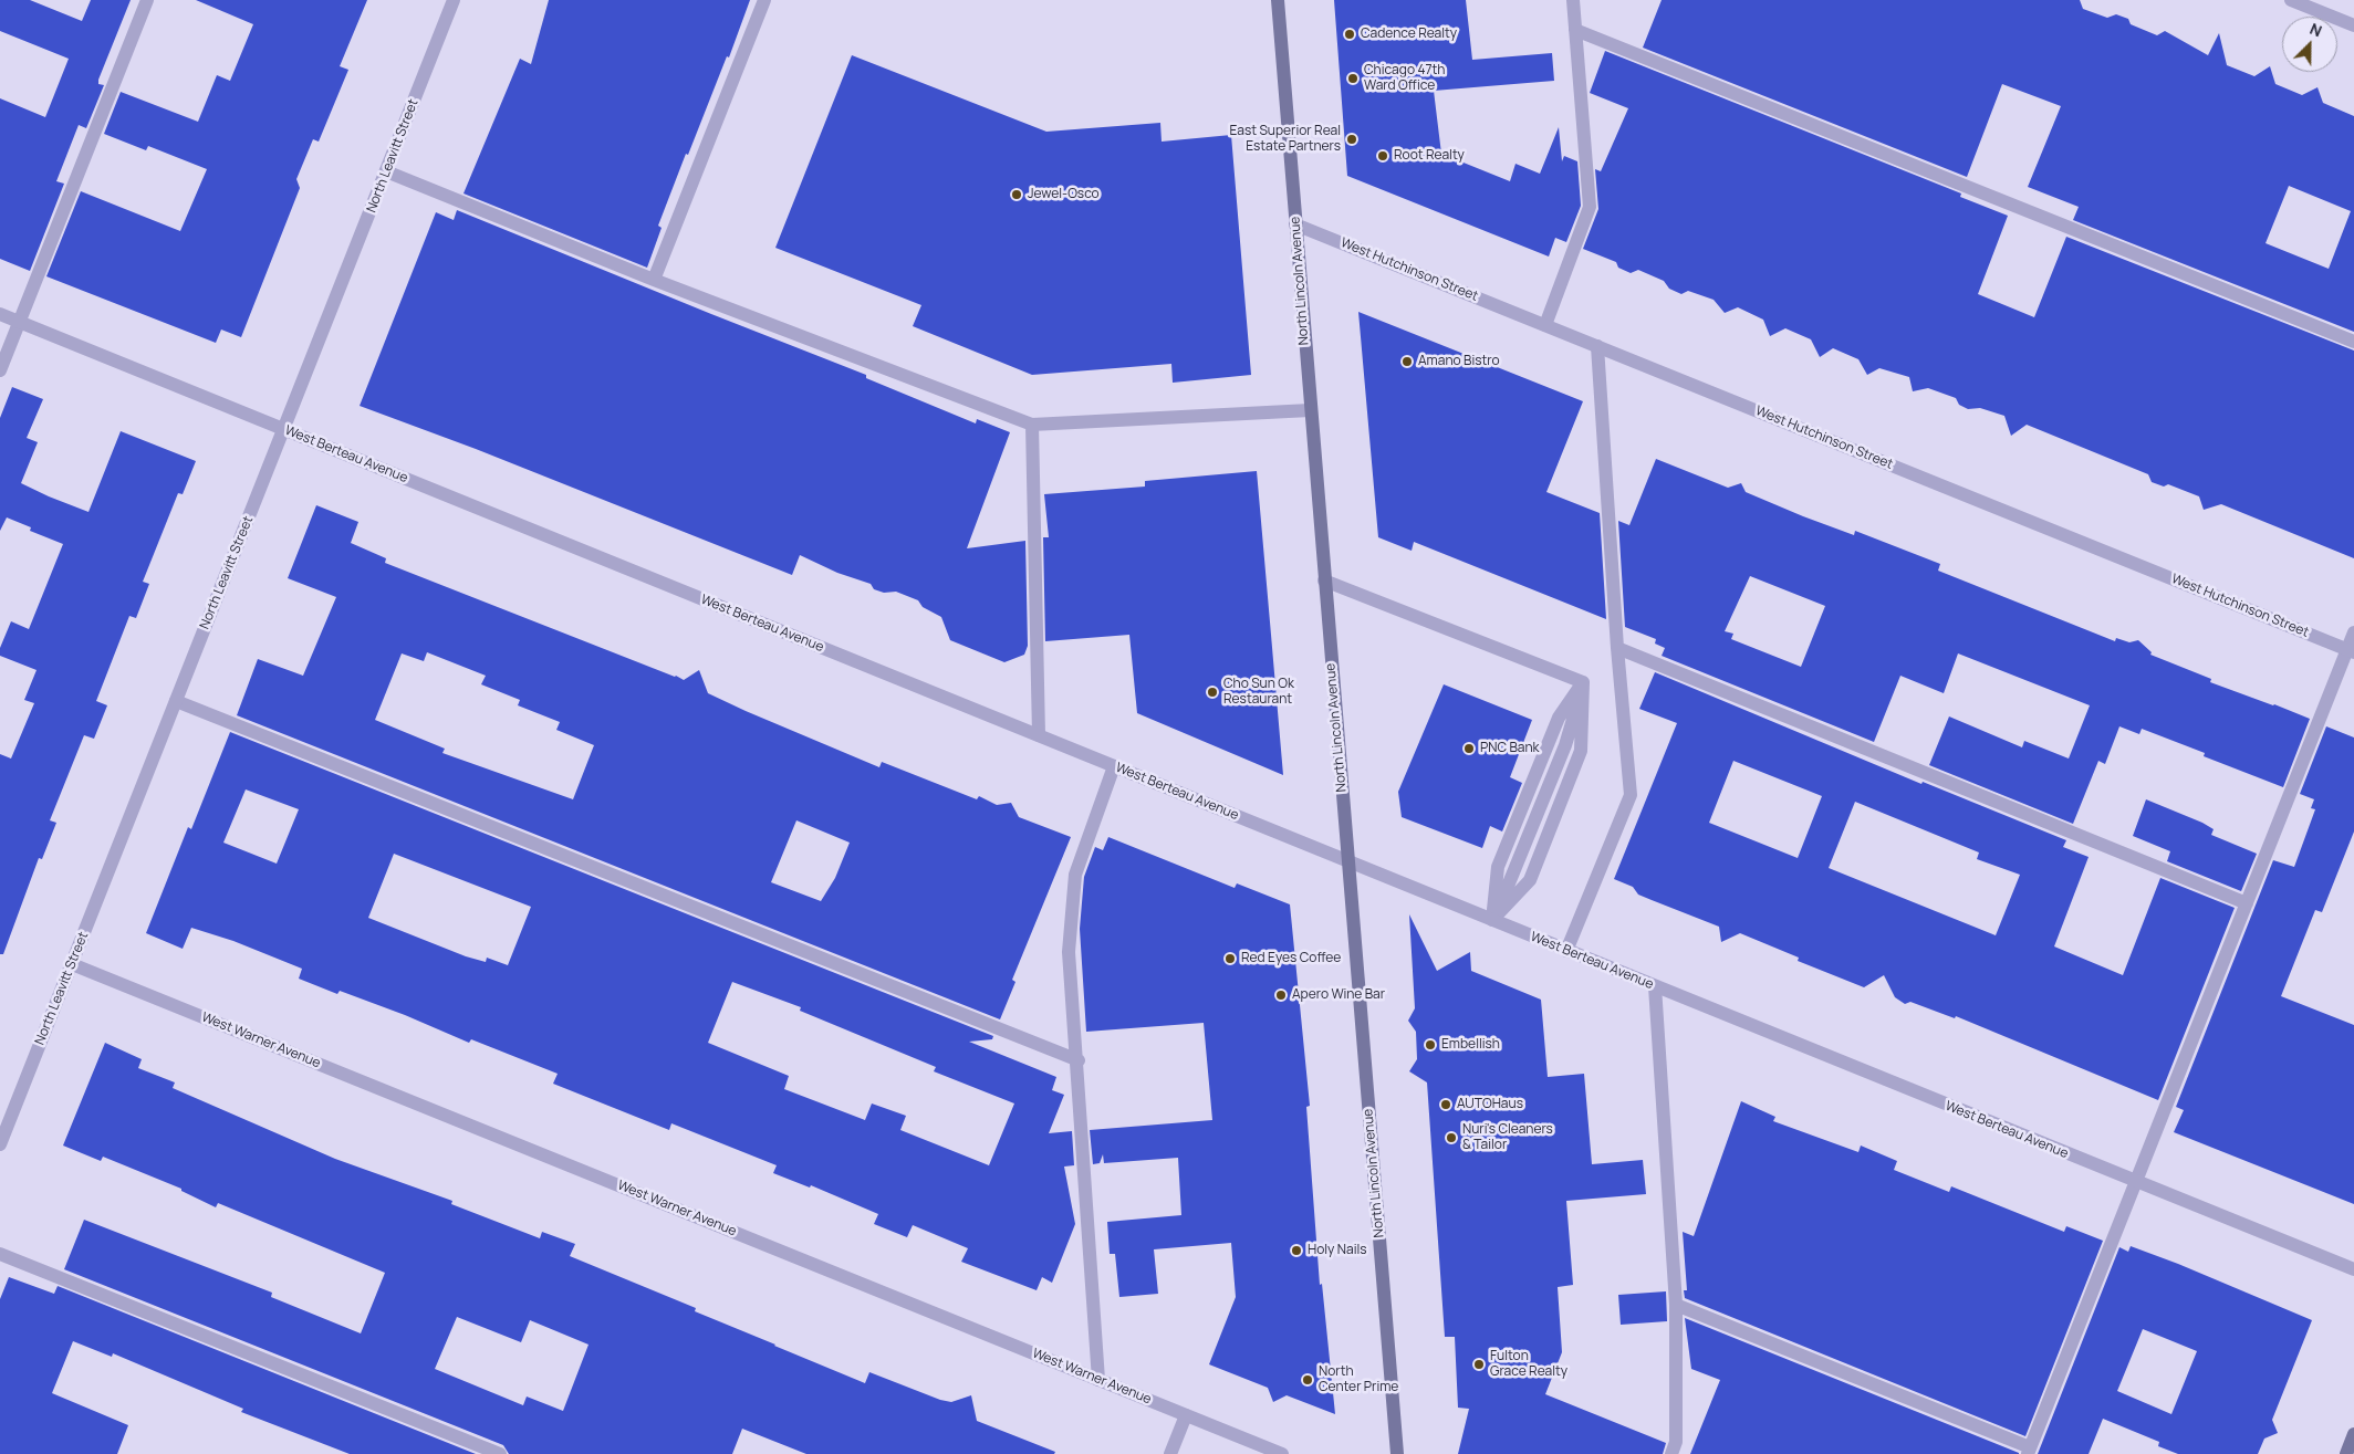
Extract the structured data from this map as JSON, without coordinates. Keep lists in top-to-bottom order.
{
  "streets": {
    "main road": ["North Lincoln Avenue"],
    "street": [
      "North Leavitt Street",
      "West Hutchinson Street",
      "West Berteau Avenue",
      "West Warner Avenue"
    ]
  },
  "crossings": [
    ["North Leavitt Street", "West Berteau Avenue"],
    ["North Leavitt Street", "West Warner Avenue"],
    ["West Hutchinson Street", "North Lincoln Avenue"],
    ["North Lincoln Avenue", "West Berteau Avenue"]
  ],
  "places": [
    "Cadence Realty",
    "Chicago 47th Ward Office",
    "East Superior Real Estate Partners",
    "Root Realty",
    "Jewel-Osco",
    "Amano Bistro",
    "Cho Sun Ok Restaurant",
    "PNC Bank",
    "Red Eyes Coffee",
    "Apero Wine Bar",
    "Embellish",
    "AUTOHaus",
    "Nuri's Cleaners & Tailor",
    "Holy Nails",
    "Fulton Grace Realty",
    "North Center Prime"
  ],
  "north": "top right"
}
